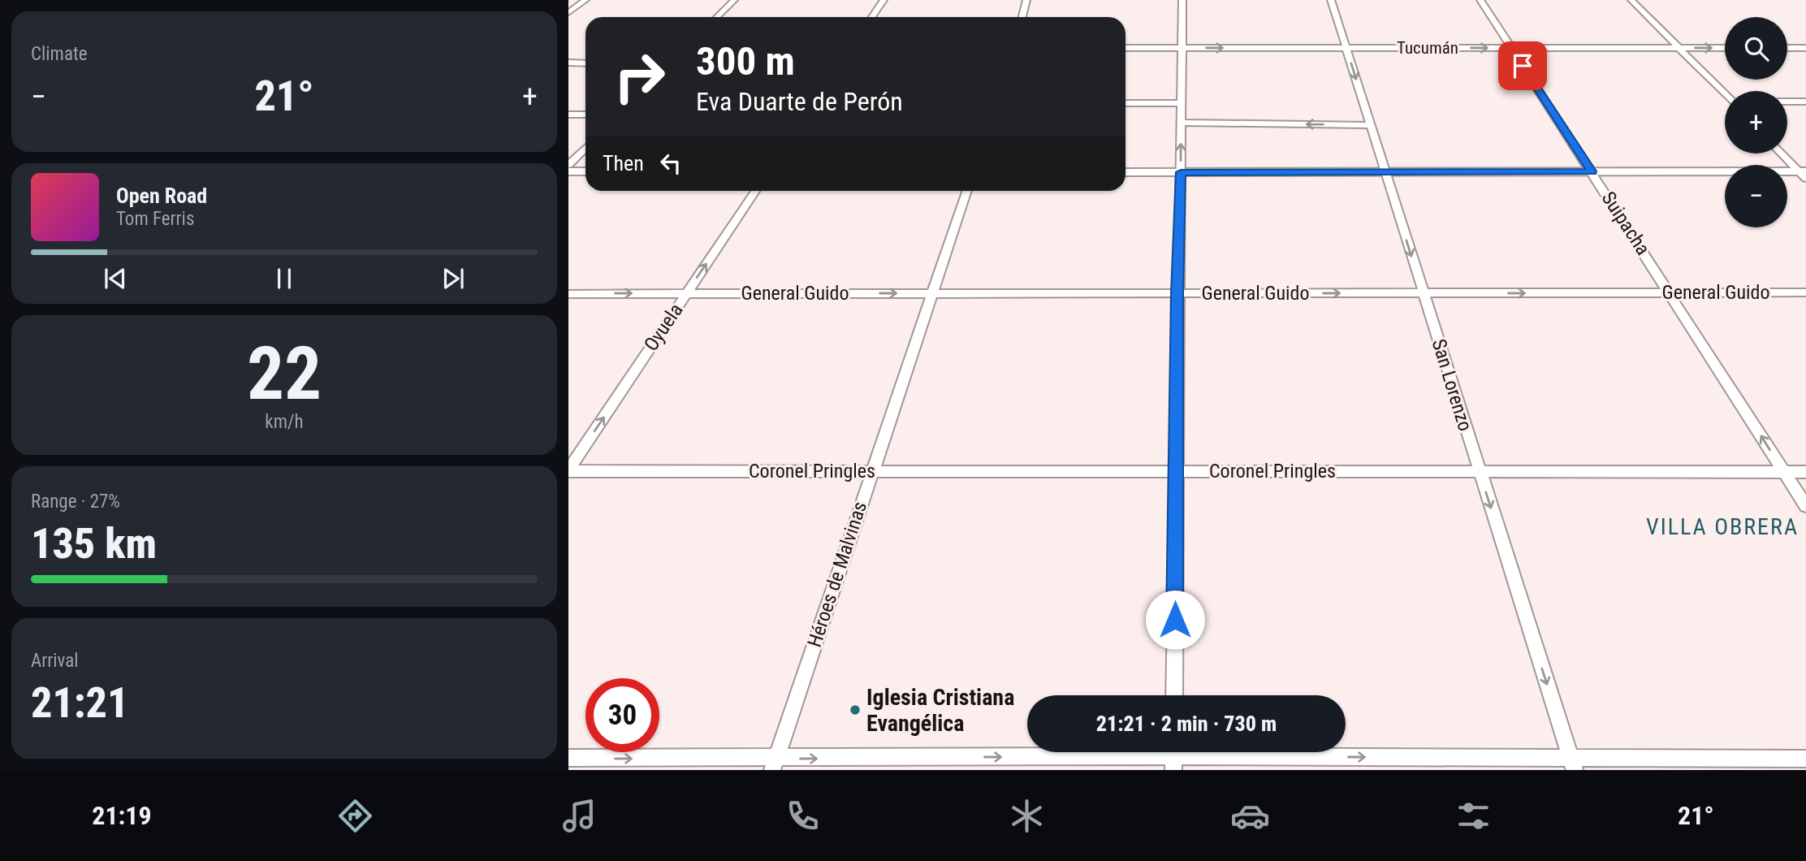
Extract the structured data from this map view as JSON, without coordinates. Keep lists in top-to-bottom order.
{
  "streets": {
    "street": [
      "Tucumán",
      "Suipacha",
      "General Guido",
      "Oyuela",
      "San Lorenzo",
      "Coronel Pringles",
      "Héroes de Malvinas"
    ]
  },
  "crossings": [
    ["Tucumán", "Suipacha"],
    ["Tucumán", "San Lorenzo"],
    ["Suipacha", "General Guido"],
    ["Suipacha", "Coronel Pringles"],
    ["General Guido", "Oyuela"],
    ["General Guido", "San Lorenzo"],
    ["General Guido", "Héroes de Malvinas"],
    ["Oyuela", "Coronel Pringles"],
    ["San Lorenzo", "Coronel Pringles"],
    ["Coronel Pringles", "Héroes de Malvinas"]
  ],
  "one_way": [
    "Suipacha",
    "General Guido",
    "Oyuela",
    "San Lorenzo"
  ],
  "districts": ["VILLA OBRERA"],
  "places": ["Iglesia Cristiana Evangélica"],
  "page": {
    "tile": [
      "Climate",
      ["22", "km/h"],
      ["Range · 27%", "135 km"],
      ["Arrival", "21:21"]
    ],
    "map_buttons": ["+", "−"],
    "turn": ["300 m", "Eva Duarte de Perón"],
    "heat": ["−", "21°", "+"],
    "then": "Then",
    "song": ["Open Road", "Tom Ferris"],
    "limit": "30",
    "trip": "21:21 · 2 min · 730 m",
    "tabs": ["21:19", "21°"]
  }
}
